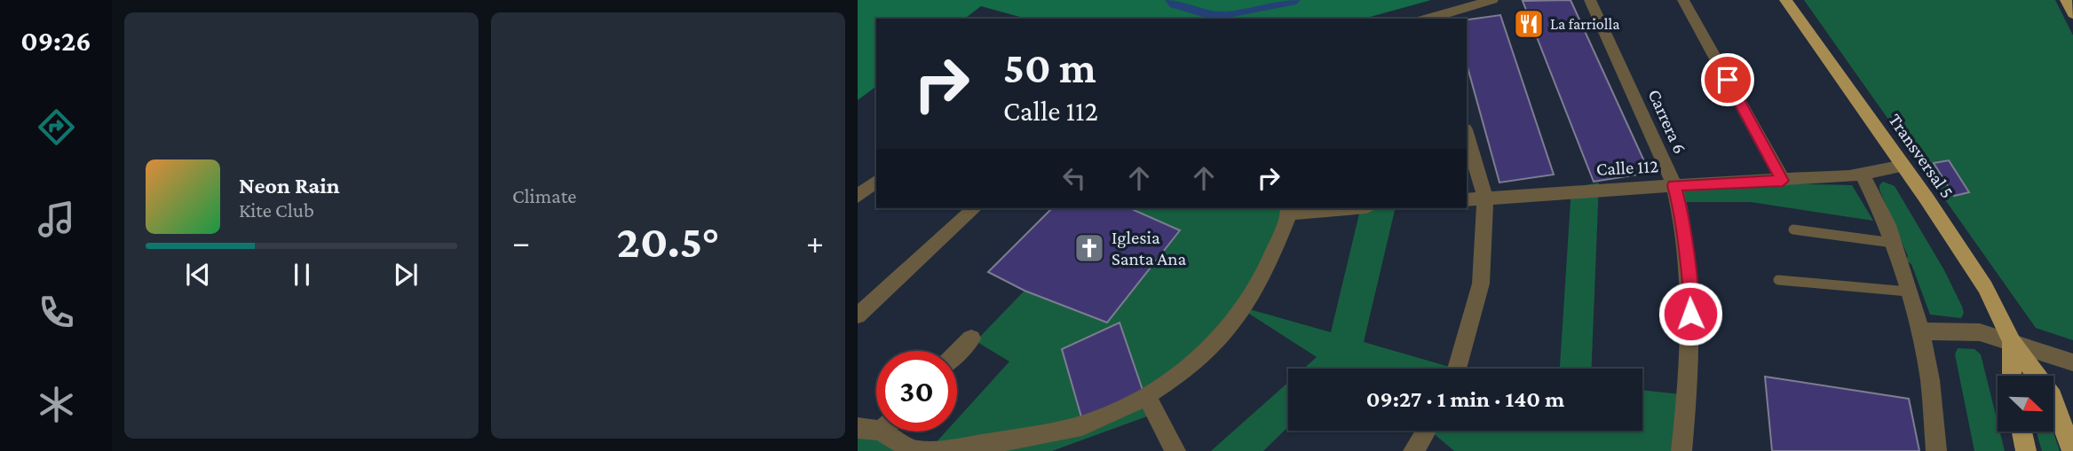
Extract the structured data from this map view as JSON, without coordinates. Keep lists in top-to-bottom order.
{
  "streets": {
    "main road": ["Transversal 5"],
    "street": ["Carrera 6", "Calle 112"]
  },
  "crossings": [
    ["Carrera 6", "Calle 112"],
    ["Transversal 5", "Calle 112"]
  ],
  "places": {
    "restaurant": ["La farriolla"],
    "church": ["Iglesia Santa Ana"]
  },
  "north": "bottom right",
  "page": {
    "tabs": "09:26",
    "tile": "Climate",
    "turn": ["50 m", "Calle 112"],
    "song": ["Neon Rain", "Kite Club"],
    "heat": ["−", "20.5°", "+"],
    "limit": "30",
    "trip": "09:27 · 1 min · 140 m"
  }
}
